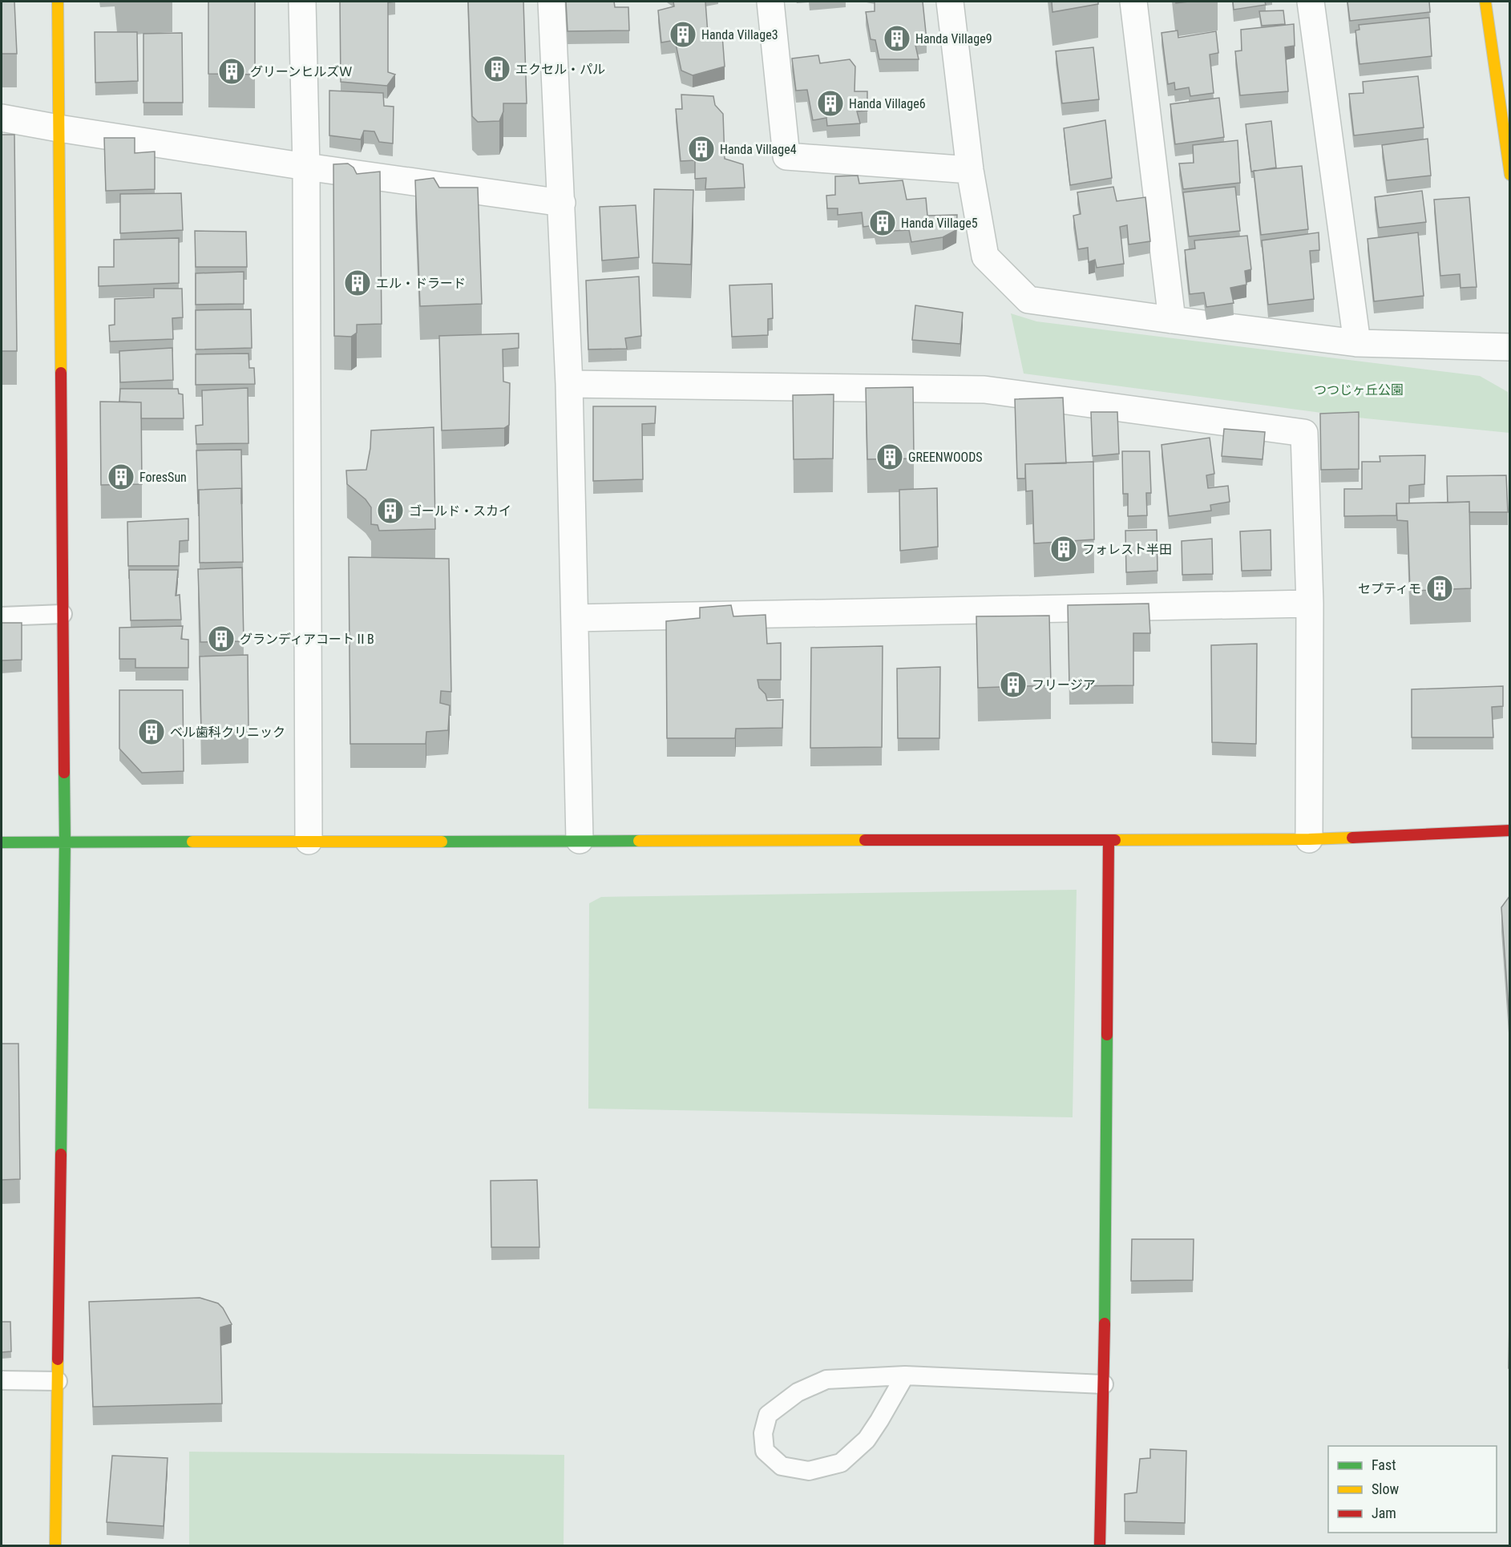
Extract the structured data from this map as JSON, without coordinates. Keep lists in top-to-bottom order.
{
  "parks": ["つつじヶ丘公園"],
  "places": {
    "building": [
      "Handa Village3",
      "Handa Village9",
      "エクセル・パル",
      "グリーンヒルズＷ",
      "Handa Village6",
      "Handa Village4",
      "Handa Village5",
      "エル・ドラード",
      "GREENWOODS",
      "ForesSun",
      "ゴールド・スカイ",
      "フォレスト半田",
      "セプティモ",
      "グランディアコートⅡB",
      "フリージア",
      "ベル歯科クリニック"
    ]
  },
  "legend": ["Fast", "Slow", "Jam"]
}
